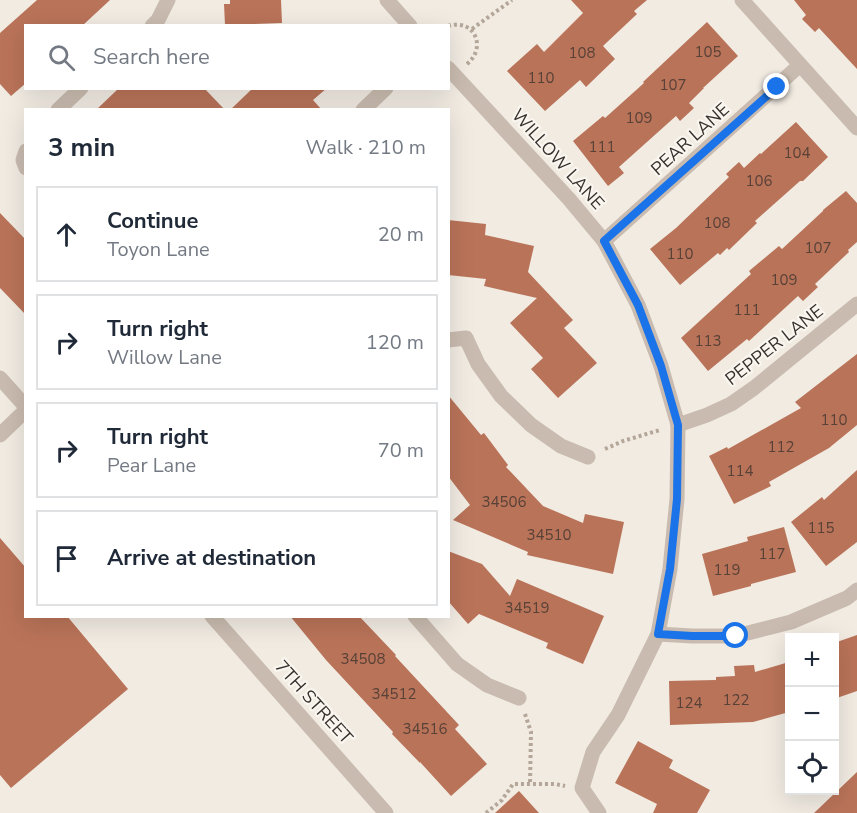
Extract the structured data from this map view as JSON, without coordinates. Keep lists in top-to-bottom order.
{
  "streets": {
    "street": [
      "PEAR LANE",
      "WILLOW LANE",
      "PEPPER LANE",
      "7TH STREET"
    ]
  },
  "crossings": [
    ["PEAR LANE", "WILLOW LANE"],
    ["WILLOW LANE", "PEPPER LANE"]
  ],
  "house_numbers": [
    "105",
    "108",
    "110",
    "107",
    "109",
    "111",
    "104",
    "106",
    "108",
    "107",
    "110",
    "109",
    "111",
    "113",
    "110",
    "112",
    "114",
    "34506",
    "115",
    "34510",
    "117",
    "119",
    "34519",
    "34508",
    "34512",
    "122",
    "124",
    "34516"
  ],
  "page": {
    "search": "Search here",
    "heading": ["3 min", "Walk · 210 m"],
    "list": [
      ["Continue", "Toyon Lane", "20 m"],
      ["Turn right", "Willow Lane", "120 m"],
      ["Turn right", "Pear Lane", "70 m"],
      "Arrive at destination"
    ],
    "map_buttons": ["+", "−"]
  }
}
